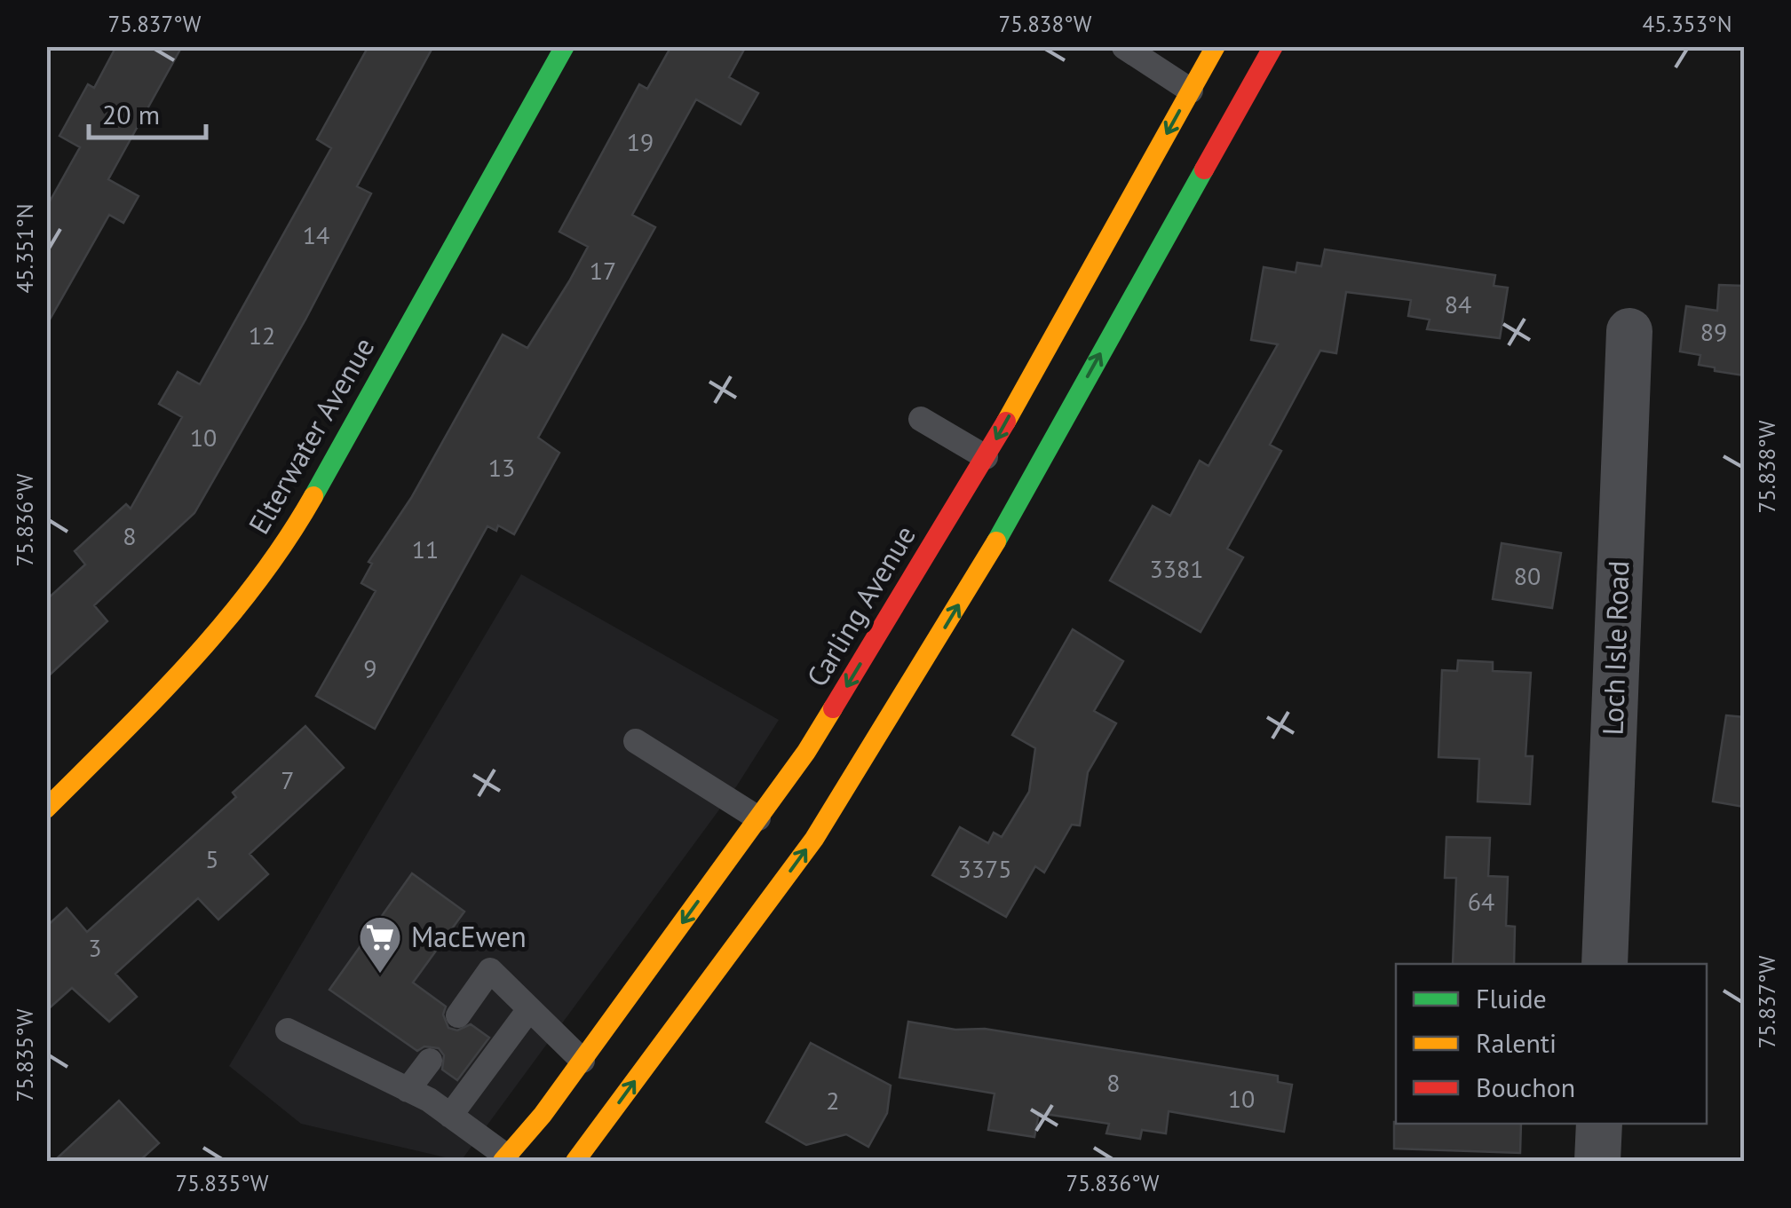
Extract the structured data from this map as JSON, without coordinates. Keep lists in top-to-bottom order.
{
  "streets": {
    "main road": ["Elterwater Avenue", "Carling Avenue"],
    "street": ["Loch Isle Road"]
  },
  "places": {
    "supermarket": ["MacEwen"]
  },
  "house_numbers": [
    "19",
    "14",
    "17",
    "84",
    "89",
    "12",
    "10",
    "13",
    "8",
    "11",
    "3381",
    "80",
    "9",
    "7",
    "5",
    "3375",
    "64",
    "3",
    "8",
    "10",
    "2"
  ],
  "legend": ["Fluide", "Ralenti", "Bouchon"],
  "scale_bar": "20 m",
  "coordinates": [
    "75.837°W",
    "75.838°W",
    "45.353°N",
    "45.351°N",
    "75.836°W",
    "75.835°W"
  ]
}
